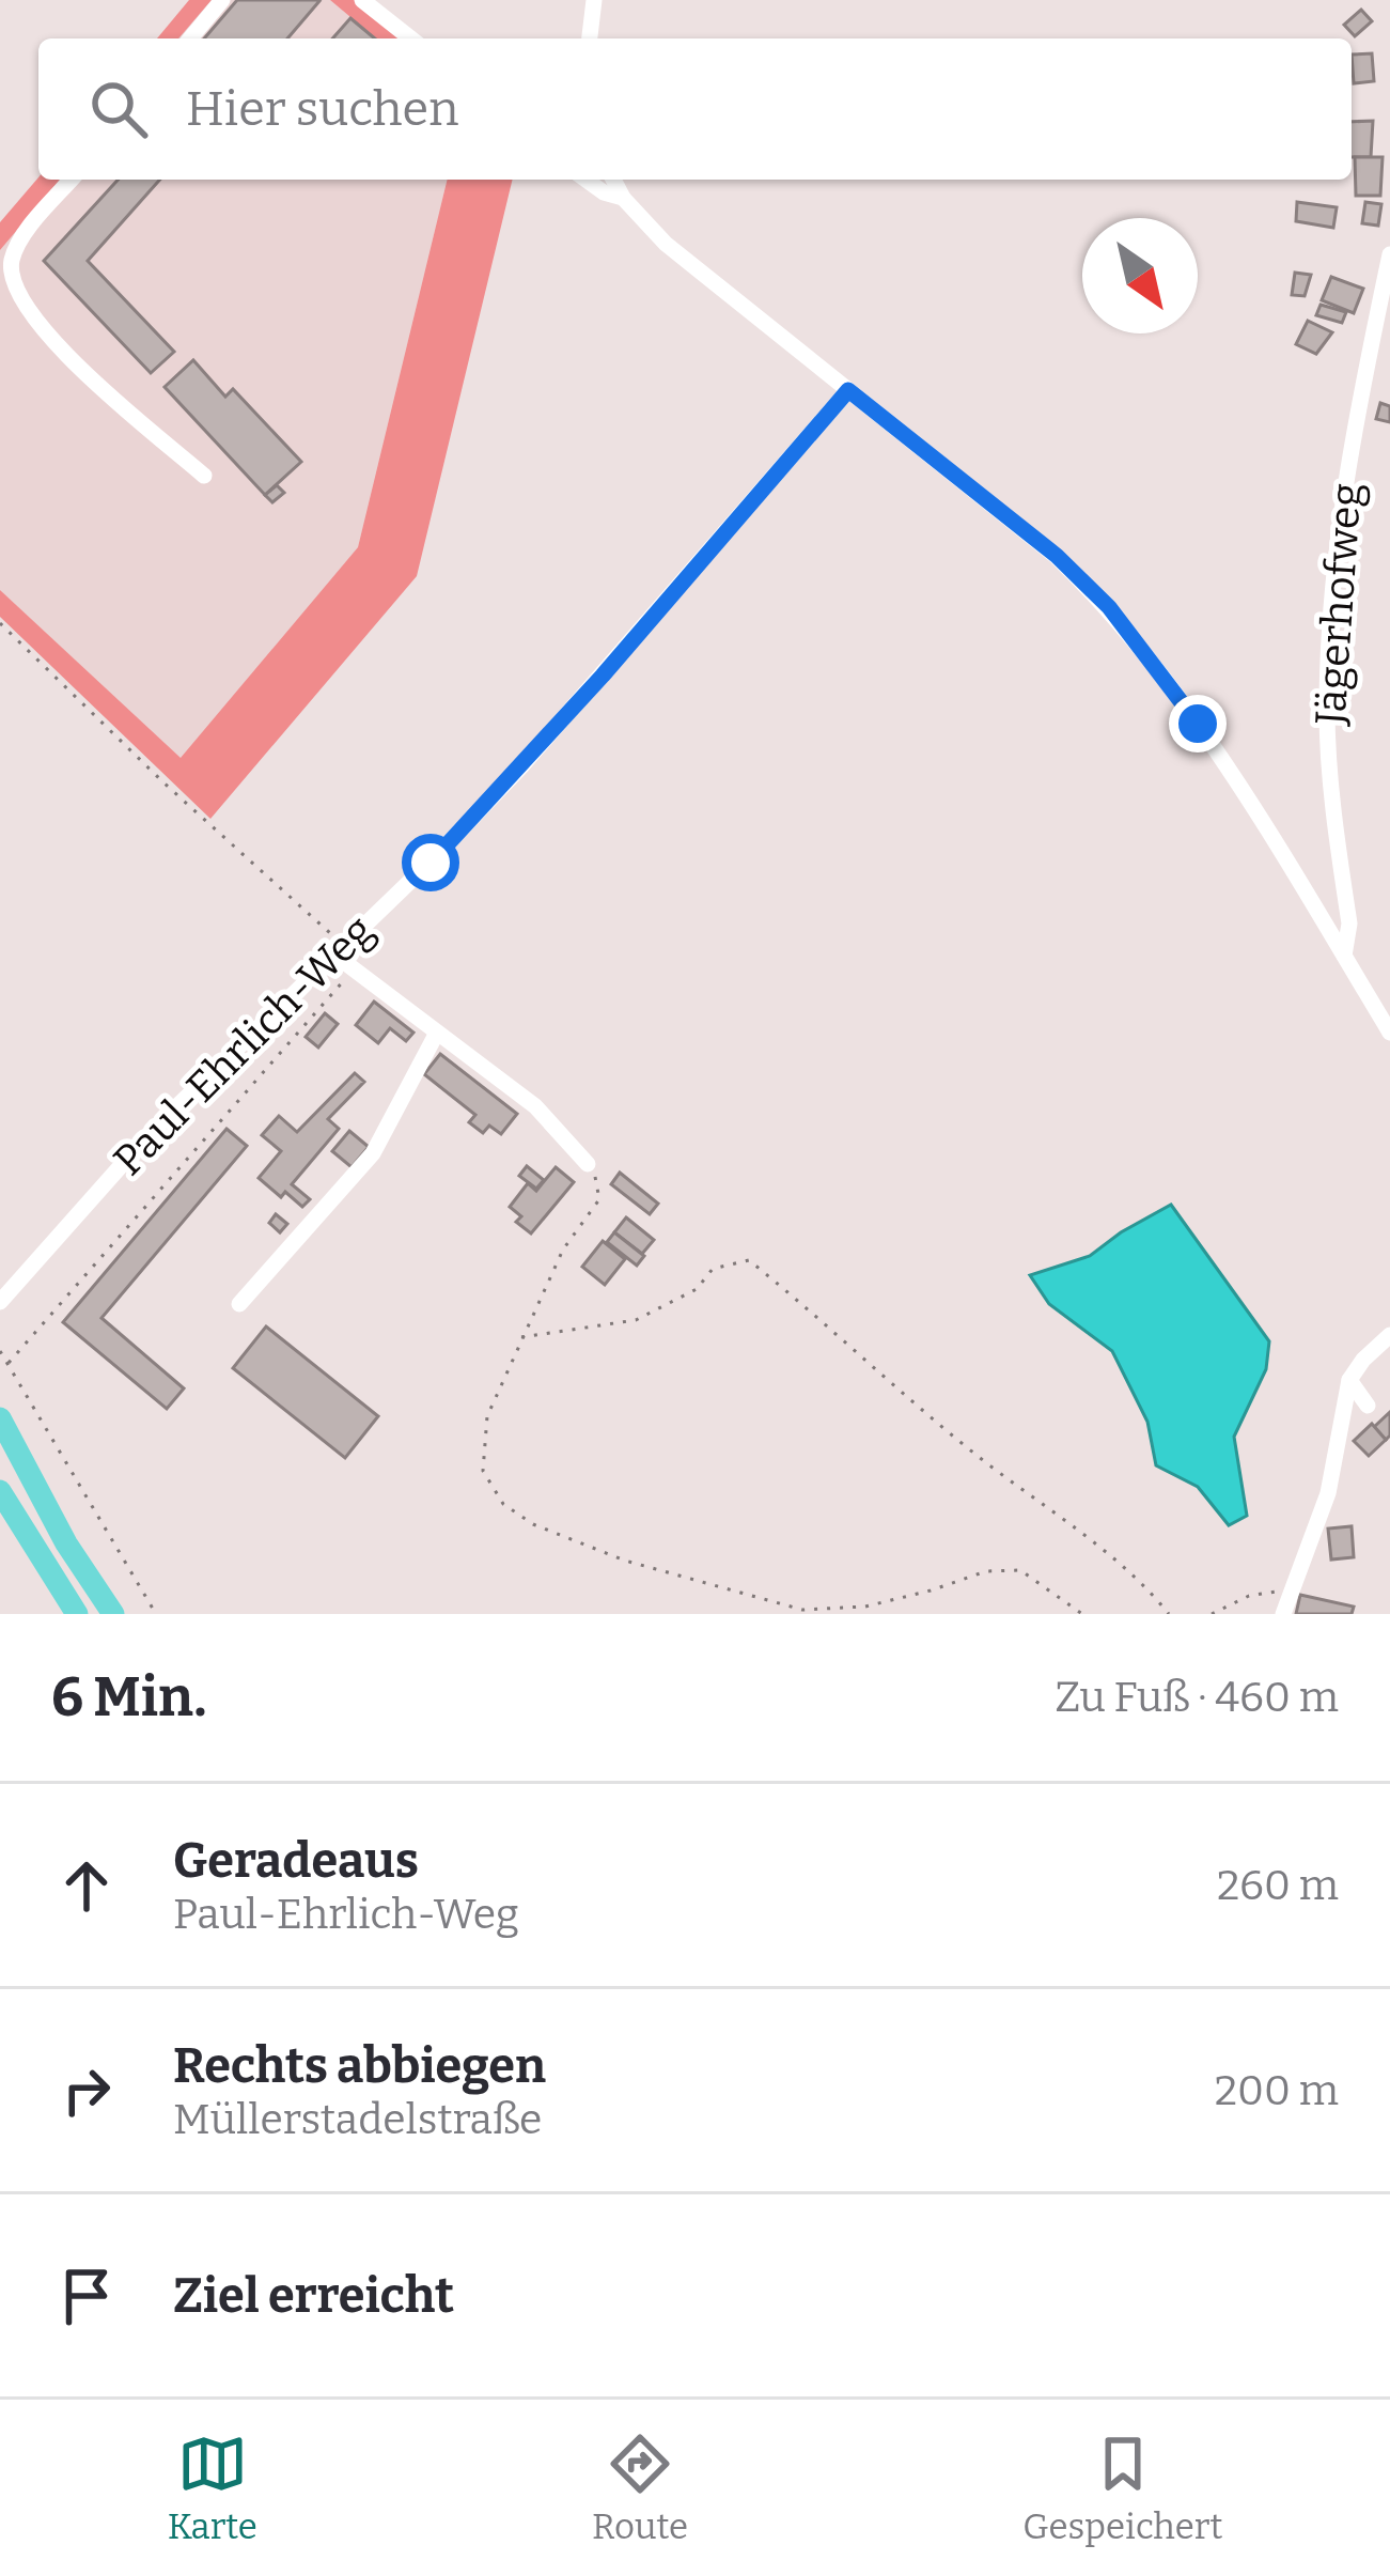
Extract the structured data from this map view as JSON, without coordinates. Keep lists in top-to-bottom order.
{
  "streets": {
    "street": ["Jägerhofweg", "Paul-Ehrlich-Weg"]
  },
  "north": "bottom right",
  "page": {
    "search": "Hier suchen",
    "heading": ["6 Min.", "Zu Fuß · 460 m"],
    "list": [
      ["Geradeaus", "Paul-Ehrlich-Weg", "260 m"],
      ["Rechts abbiegen", "Müllerstadelstraße", "200 m"],
      "Ziel erreicht"
    ],
    "nav": ["Karte", "Route", "Gespeichert"]
  }
}
